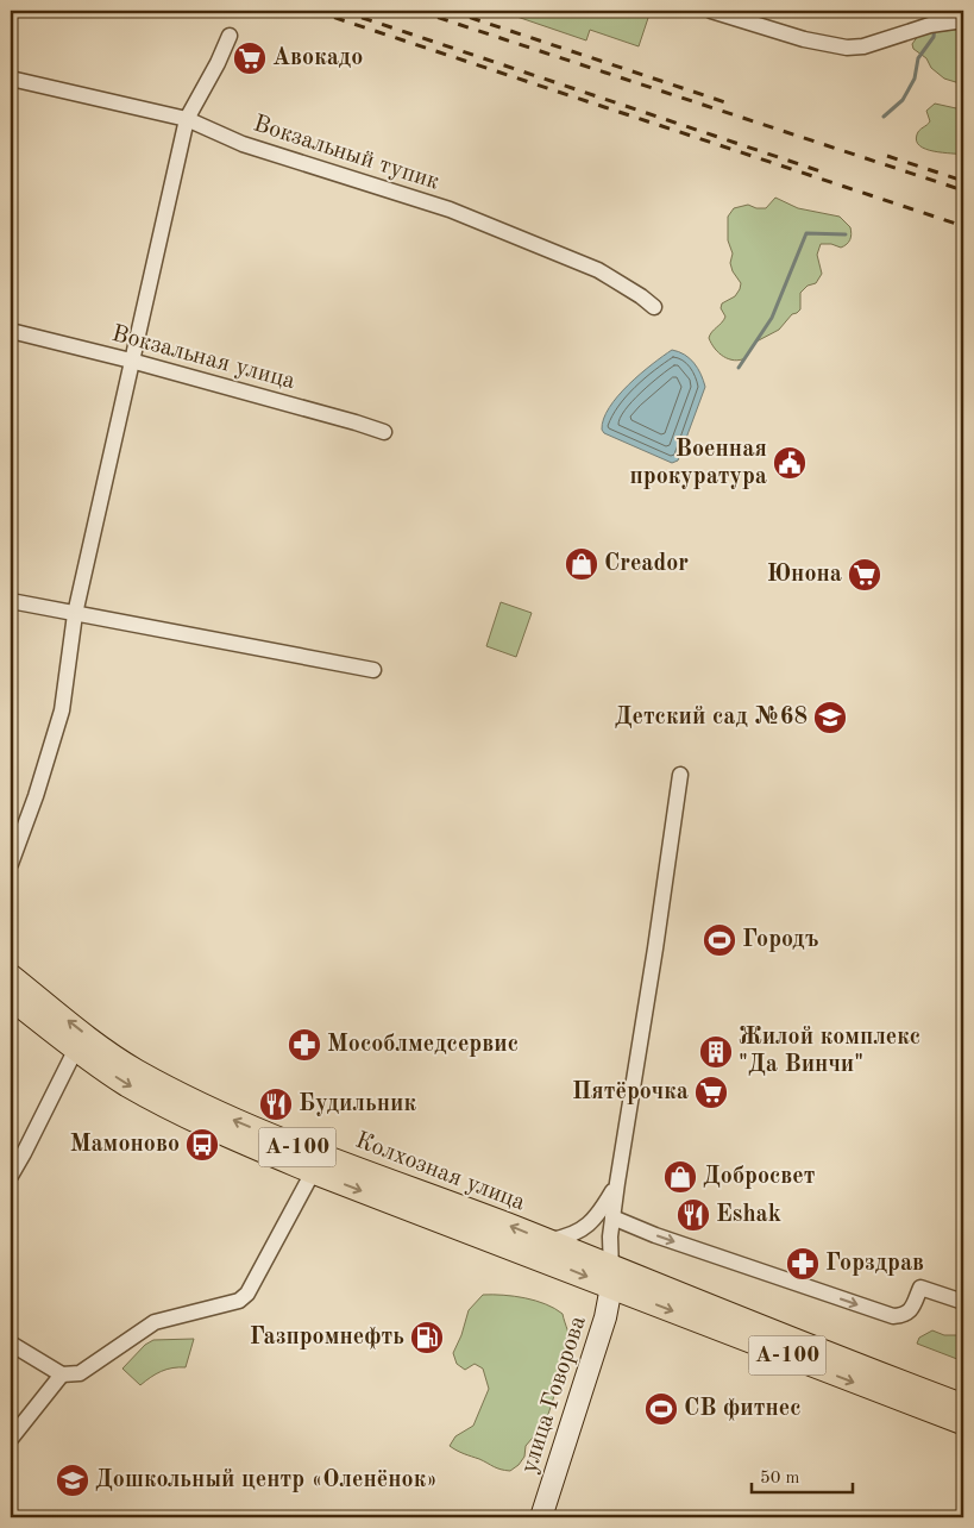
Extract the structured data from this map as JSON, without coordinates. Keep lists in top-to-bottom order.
{
  "streets": {
    "main road": ["А-100", "Колхозная улица", "улица Говорова"],
    "street": ["Вокзальный тупик", "Вокзальная улица"]
  },
  "crossings": [
    ["А-100", "Колхозная улица"],
    ["А-100", "улица Говорова"],
    ["Колхозная улица", "улица Говорова"]
  ],
  "places": {
    "supermarket": ["Авокадо", "Юнона", "Пятёрочка"],
    "public building": ["Военная прокуратура"],
    "shop": ["Creador", "Добросвет"],
    "school or university": ["Детский сад №68", "Дошкольный центр «Оленёнок»"],
    "sports": ["Городъ", "СВ фитнес"],
    "pharmacy": ["Мособлмедсервис", "Горздрав"],
    "building": ["Жилой комплекс \"Да Винчи\""],
    "restaurant": ["Будильник", "Eshak"],
    "bus stop": ["Мамоново"],
    "fuel station": ["Газпромнефть"]
  },
  "scale_bar": "50 m"
}
